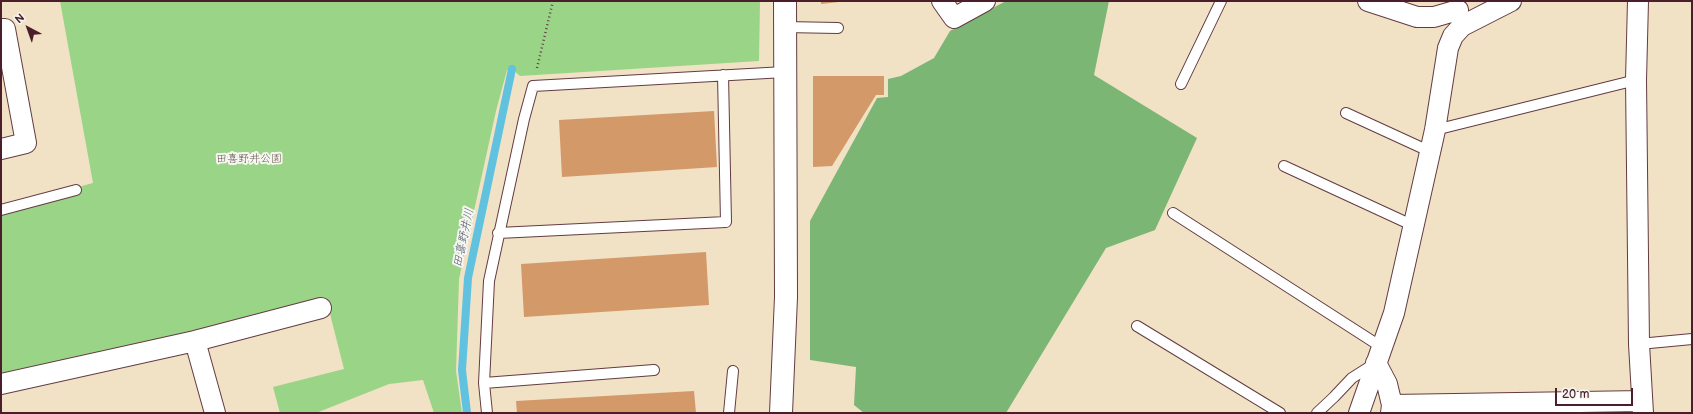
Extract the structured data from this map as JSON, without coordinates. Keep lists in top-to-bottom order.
{
  "water": ["田喜野井川"],
  "parks": ["田喜野井公園"],
  "scale_bar": "20 m",
  "north": "top left"
}
